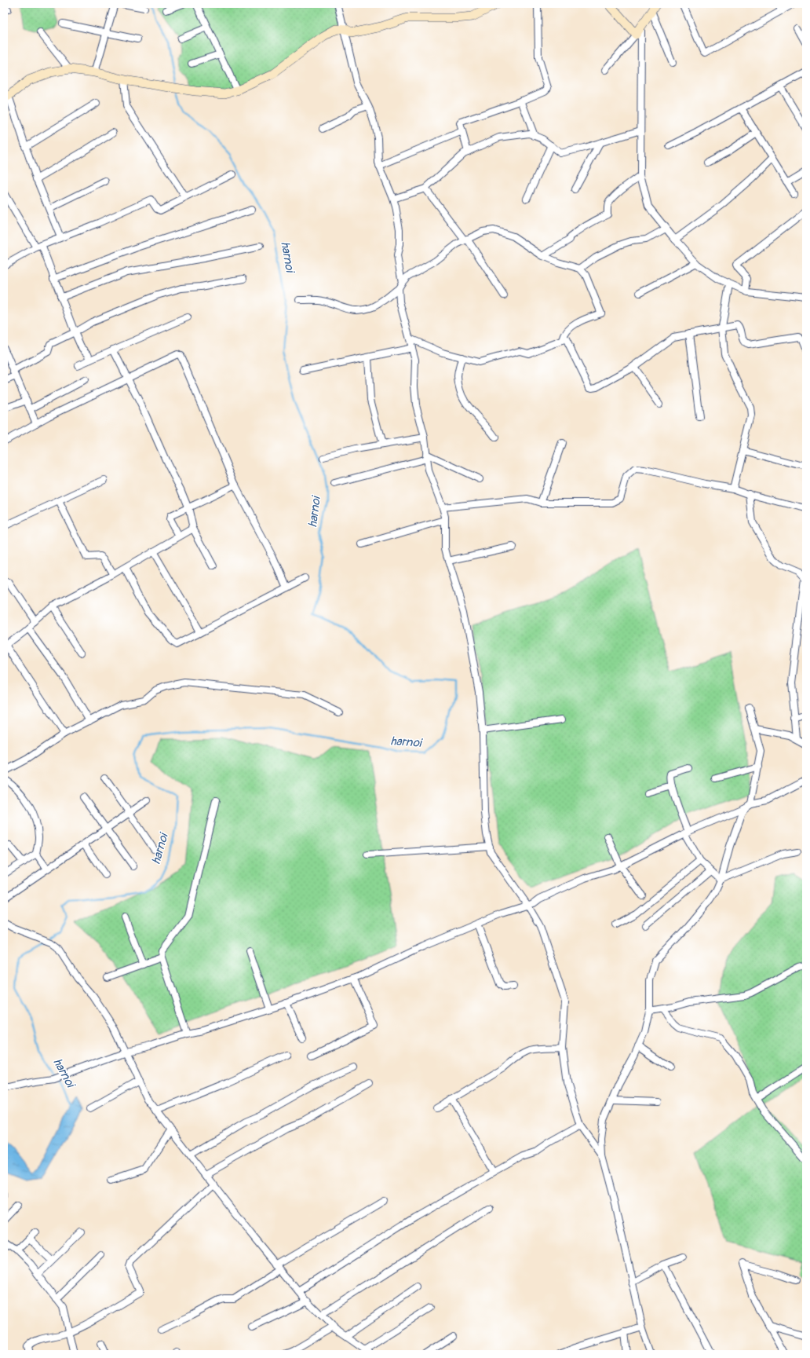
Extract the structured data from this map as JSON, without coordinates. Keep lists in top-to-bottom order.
{
  "water": ["harnoi"]
}
